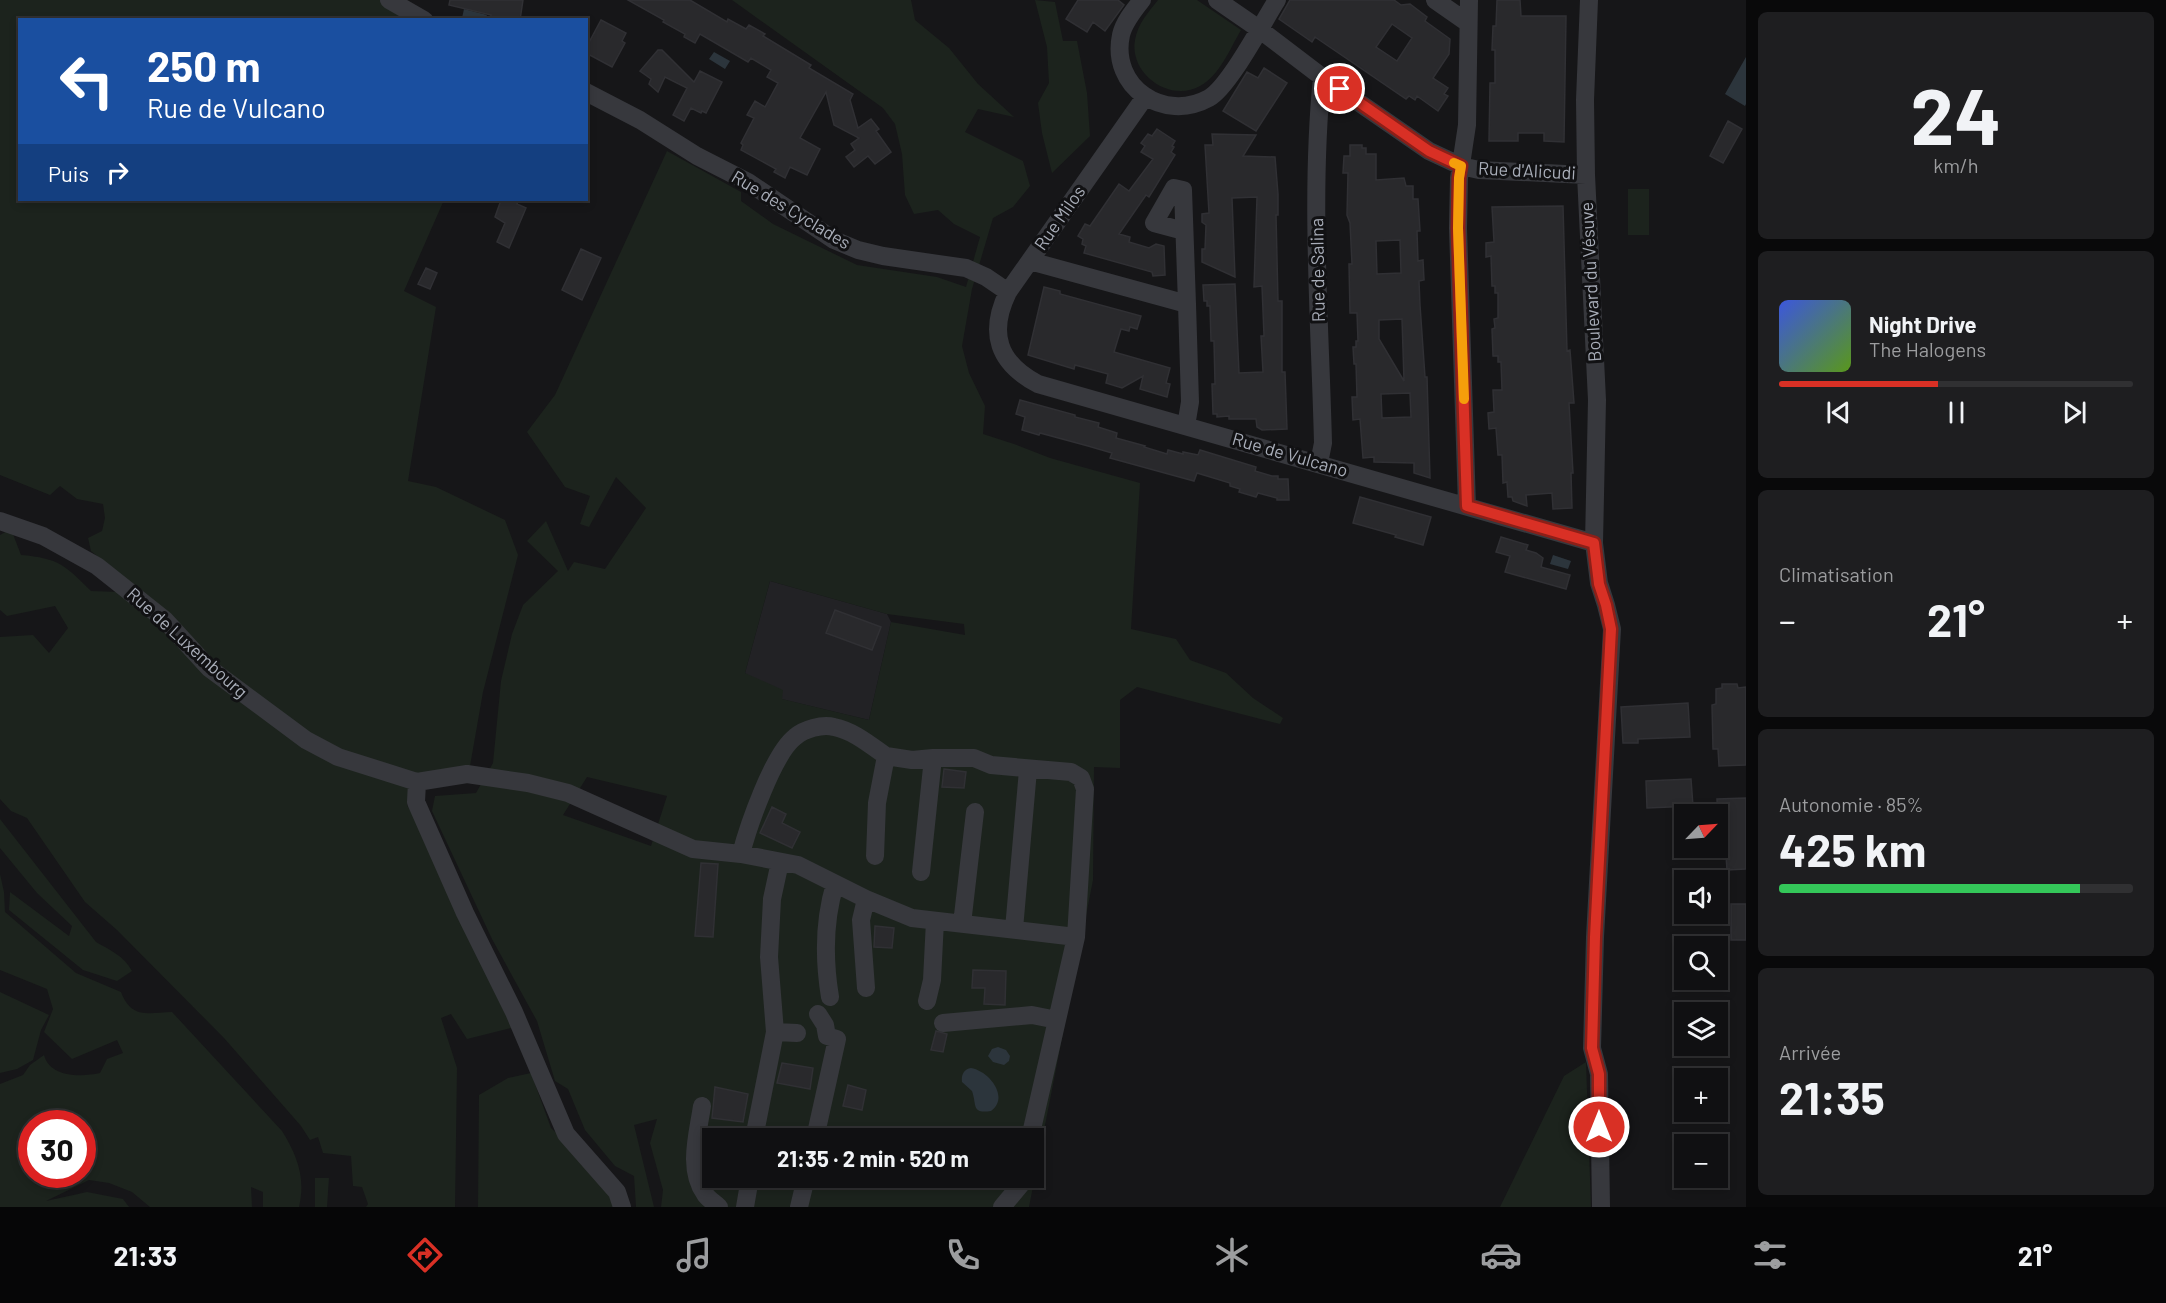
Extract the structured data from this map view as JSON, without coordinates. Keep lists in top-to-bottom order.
{
  "streets": {
    "street": [
      "Rue d'Alicudi",
      "Rue des Cyclades",
      "Rue Milos",
      "Rue de Salina",
      "Boulevard du Vésuve",
      "Rue de Vulcano",
      "Rue de Luxembourg"
    ]
  },
  "crossings": [
    ["Rue d'Alicudi", "Rue de Salina"],
    ["Rue d'Alicudi", "Boulevard du Vésuve"],
    ["Rue des Cyclades", "Rue Milos"],
    ["Rue Milos", "Rue de Vulcano"],
    ["Rue de Salina", "Rue de Vulcano"],
    ["Boulevard du Vésuve", "Rue de Vulcano"]
  ],
  "north": "top right",
  "page": {
    "tile": [
      ["24", "km/h"],
      "Climatisation",
      ["Autonomie · 85%", "425 km"],
      ["Arrivée", "21:35"]
    ],
    "turn": ["250 m", "Rue de Vulcano"],
    "then": "Puis",
    "song": ["Night Drive", "The Halogens"],
    "heat": ["−", "21°", "+"],
    "map_buttons": ["+", "−"],
    "limit": "30",
    "trip": "21:35 · 2 min · 520 m",
    "tabs": ["21:33", "21°"]
  }
}
